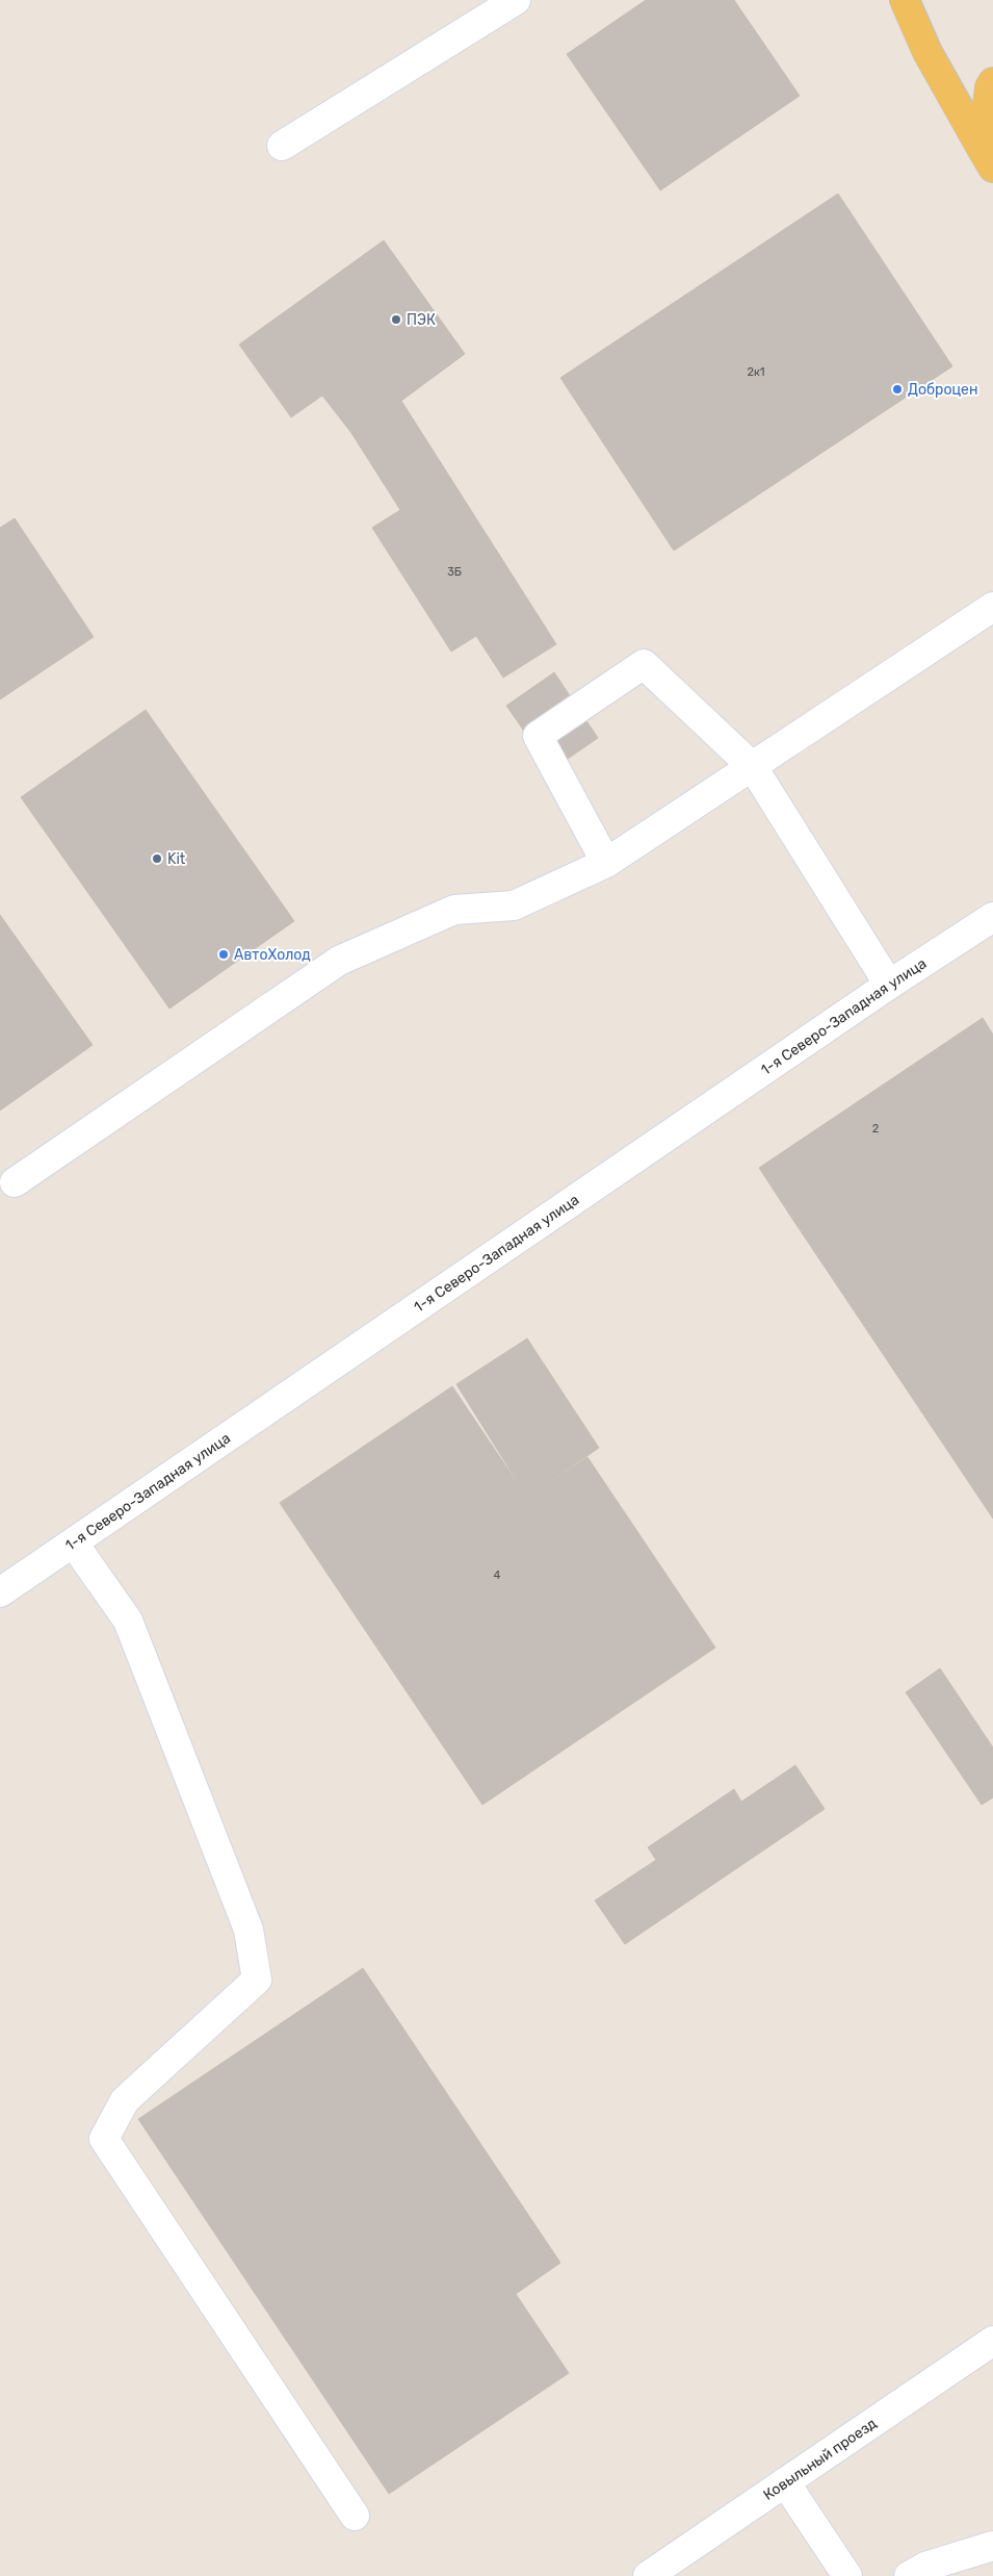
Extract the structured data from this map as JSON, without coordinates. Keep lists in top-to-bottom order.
{
  "streets": {
    "street": ["1-я Северо-Западная улица", "Ковыльный проезд"]
  },
  "places": [
    "ПЭК",
    "Доброцен",
    "Kit",
    "АвтоХолод"
  ],
  "house_numbers": [
    "2к1",
    "3Б",
    "2",
    "4"
  ]
}
